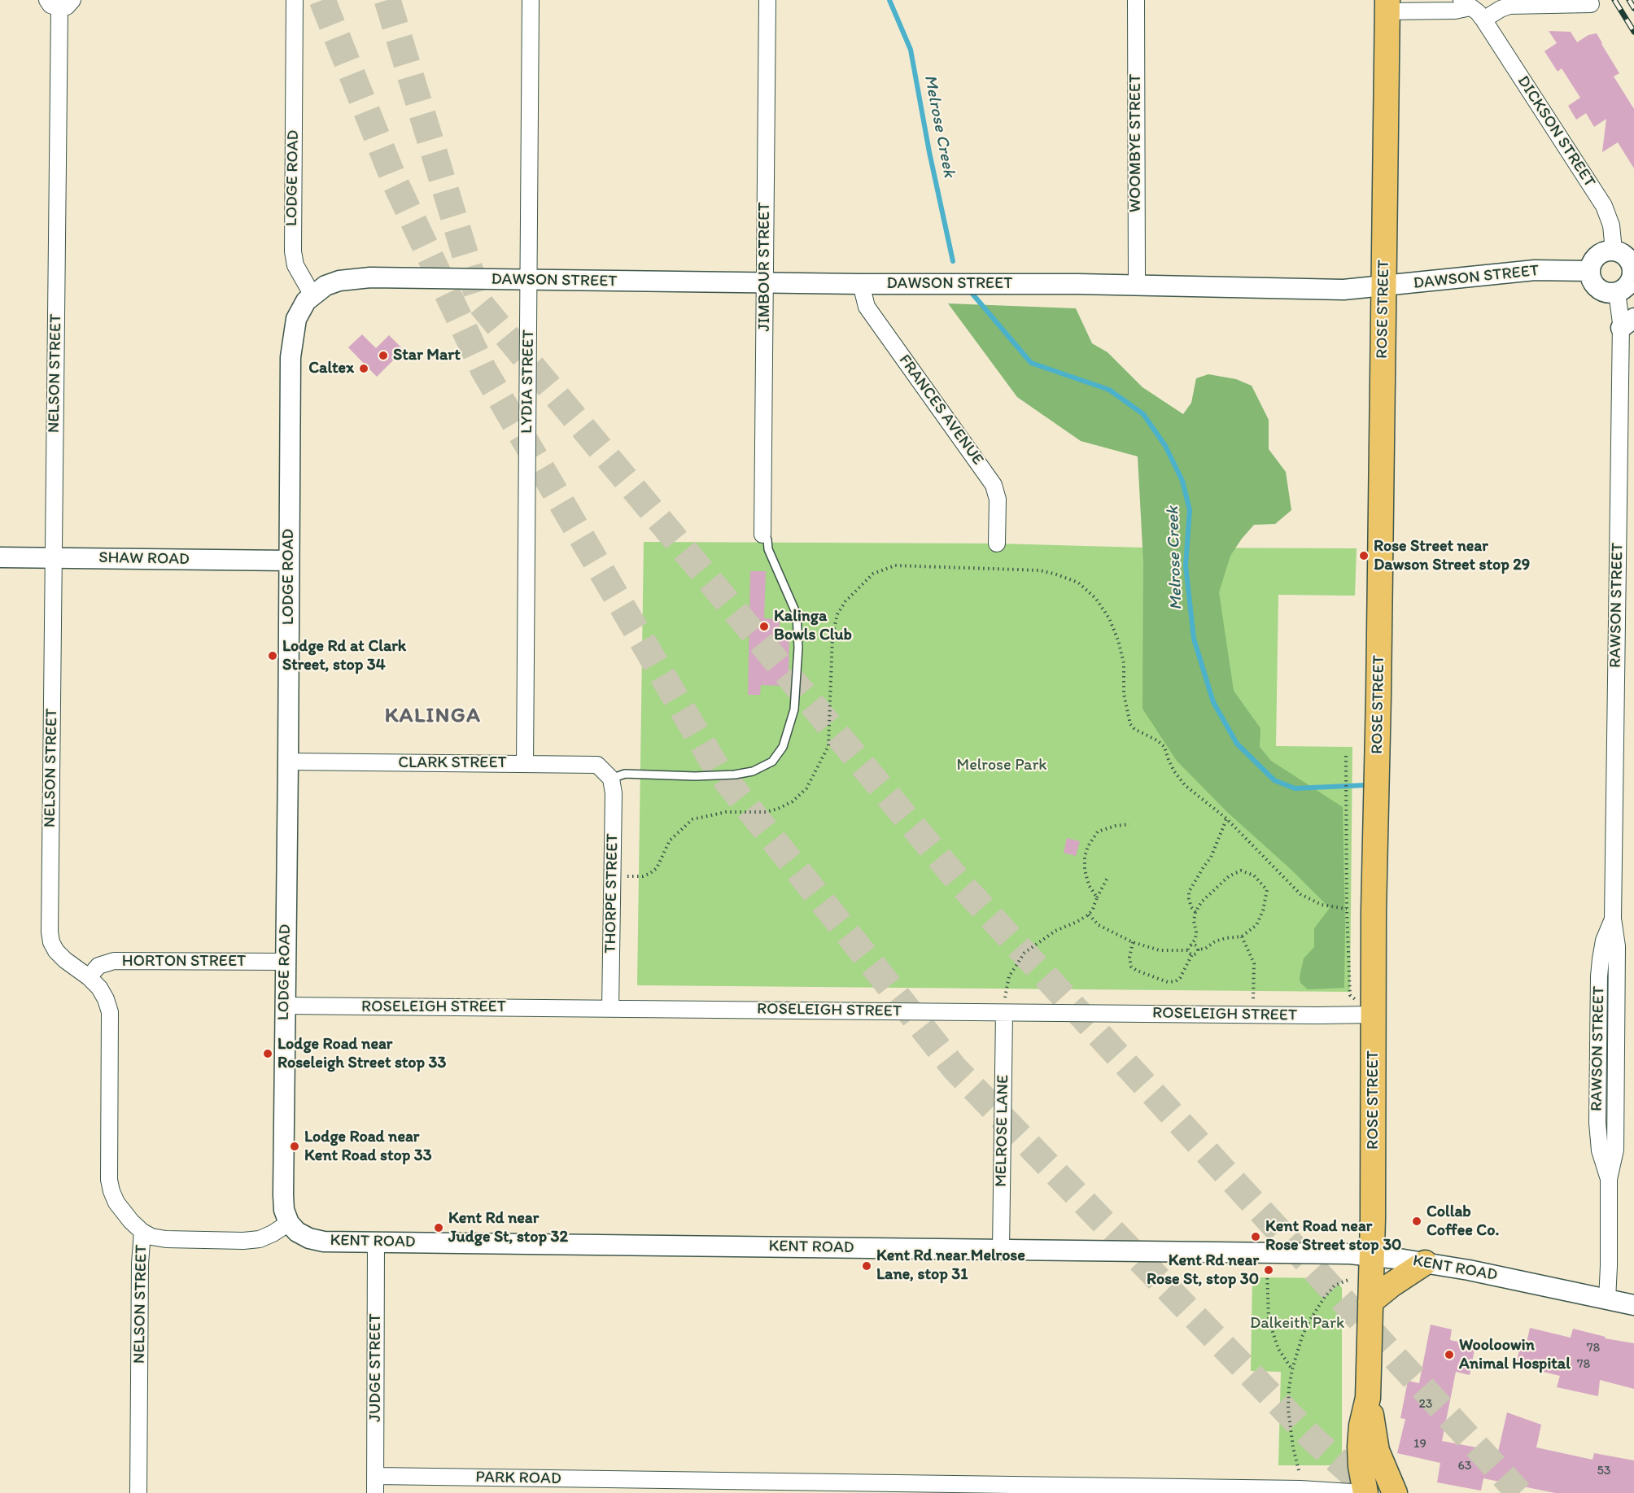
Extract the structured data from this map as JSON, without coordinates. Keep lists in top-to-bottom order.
{
  "streets": {
    "main road": ["ROSE STREET"],
    "street": [
      "DICKSON STREET",
      "WOOMBYE STREET",
      "LODGE ROAD",
      "JIMBOUR STREET",
      "DAWSON STREET",
      "NELSON STREET",
      "LYDIA STREET",
      "FRANCES AVENUE",
      "SHAW ROAD",
      "RAWSON STREET",
      "CLARK STREET",
      "THORPE STREET",
      "HORTON STREET",
      "ROSELEIGH STREET",
      "MELROSE LANE",
      "KENT ROAD",
      "JUDGE STREET",
      "PARK ROAD"
    ]
  },
  "crossings": [
    ["DICKSON STREET", "DAWSON STREET"],
    ["DICKSON STREET", "RAWSON STREET"],
    ["WOOMBYE STREET", "DAWSON STREET"],
    ["LODGE ROAD", "DAWSON STREET"],
    ["LODGE ROAD", "SHAW ROAD"],
    ["LODGE ROAD", "CLARK STREET"],
    ["LODGE ROAD", "HORTON STREET"],
    ["LODGE ROAD", "ROSELEIGH STREET"],
    ["LODGE ROAD", "KENT ROAD"],
    ["JIMBOUR STREET", "DAWSON STREET"],
    ["DAWSON STREET", "ROSE STREET"],
    ["DAWSON STREET", "LYDIA STREET"],
    ["DAWSON STREET", "FRANCES AVENUE"],
    ["DAWSON STREET", "RAWSON STREET"],
    ["ROSE STREET", "ROSELEIGH STREET"],
    ["ROSE STREET", "KENT ROAD"],
    ["ROSE STREET", "PARK ROAD"],
    ["NELSON STREET", "SHAW ROAD"],
    ["NELSON STREET", "HORTON STREET"],
    ["LYDIA STREET", "CLARK STREET"],
    ["RAWSON STREET", "KENT ROAD"],
    ["CLARK STREET", "THORPE STREET"],
    ["THORPE STREET", "ROSELEIGH STREET"],
    ["ROSELEIGH STREET", "MELROSE LANE"],
    ["MELROSE LANE", "KENT ROAD"],
    ["KENT ROAD", "JUDGE STREET"],
    ["JUDGE STREET", "PARK ROAD"]
  ],
  "districts": ["KALINGA"],
  "water": ["Melrose Creek"],
  "parks": ["Melrose Park", "Dalkeith Park"],
  "places": [
    "Star Mart",
    "Caltex",
    "Rose Street near Dawson Street stop 29",
    "Kalinga Bowls Club",
    "Lodge Rd at Clark Street, stop 34",
    "Lodge Road near Roseleigh Street stop 33",
    "Lodge Road near Kent Road stop 33",
    "Collab Coffee Co.",
    "Kent Rd near Judge St, stop 32",
    "Kent Road near Rose Street stop 30",
    "Kent Rd near Melrose Lane, stop 31",
    "Kent Rd near Rose St, stop 30",
    "Wooloowin Animal Hospital"
  ],
  "house_numbers": [
    "78",
    "78",
    "23",
    "19",
    "63",
    "53"
  ]
}
